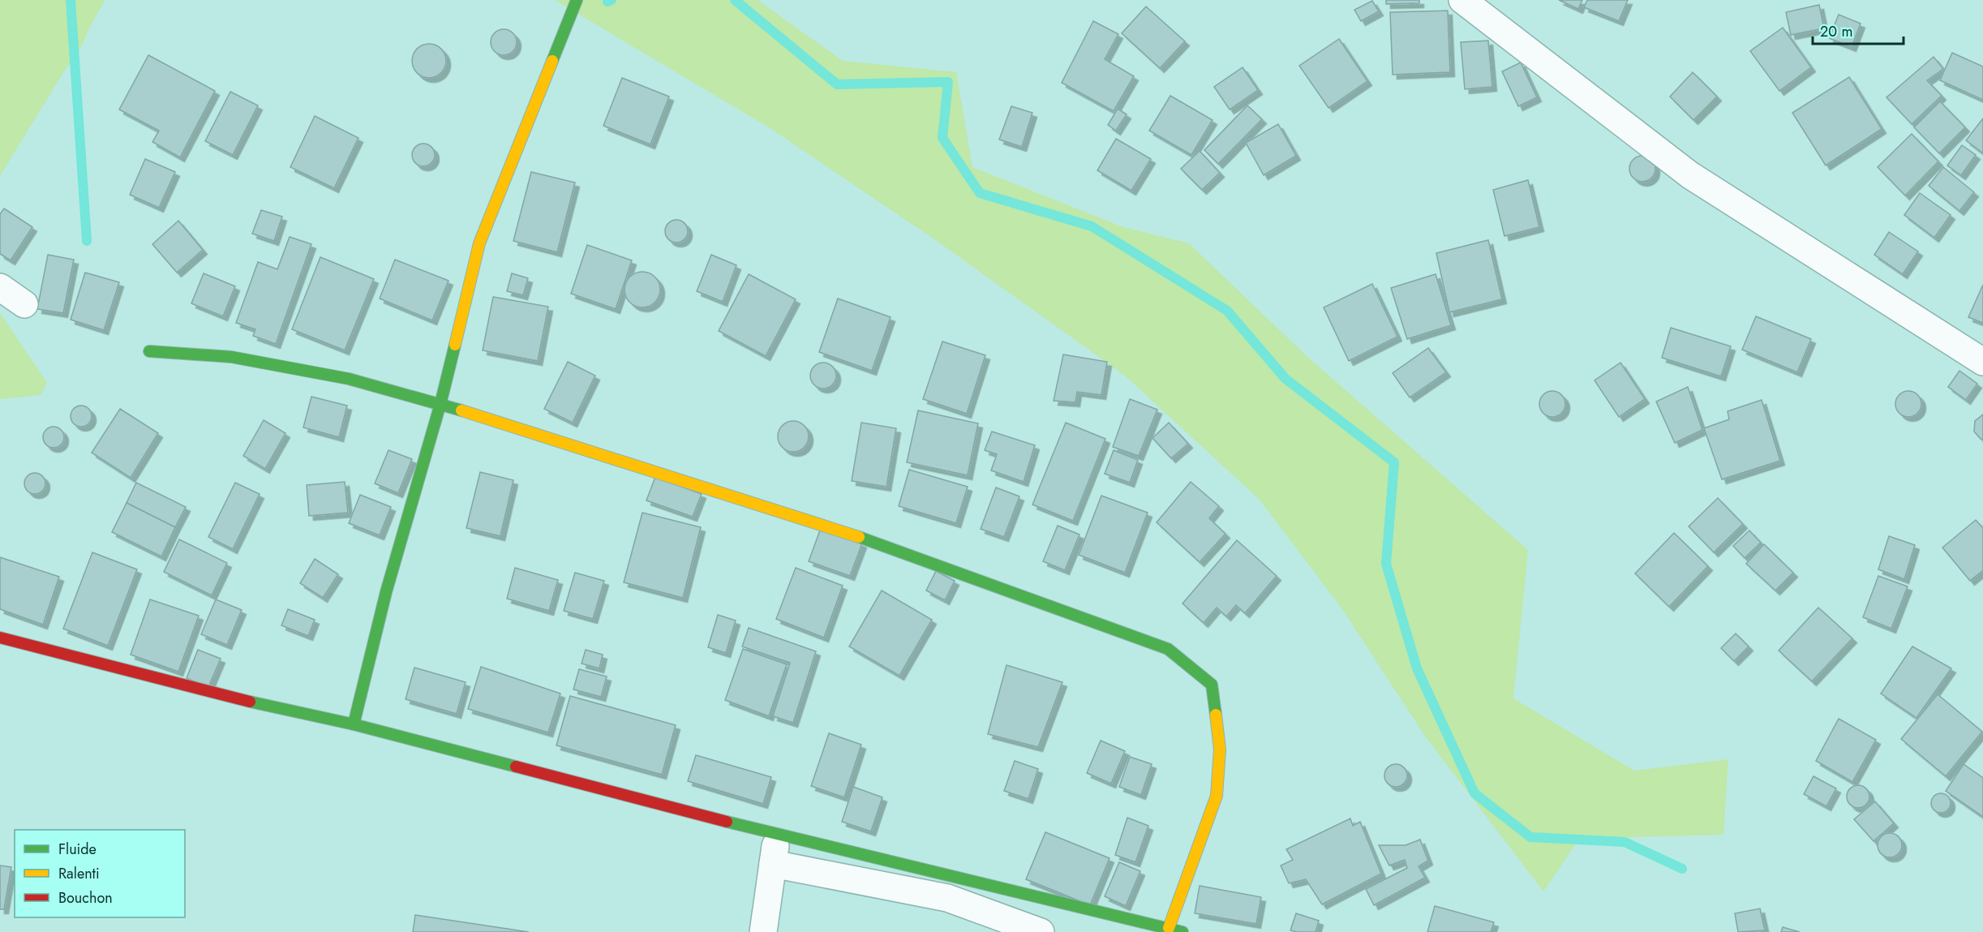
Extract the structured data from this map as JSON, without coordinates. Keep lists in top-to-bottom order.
{
  "legend": ["Fluide", "Ralenti", "Bouchon"],
  "scale_bar": "20 m"
}
